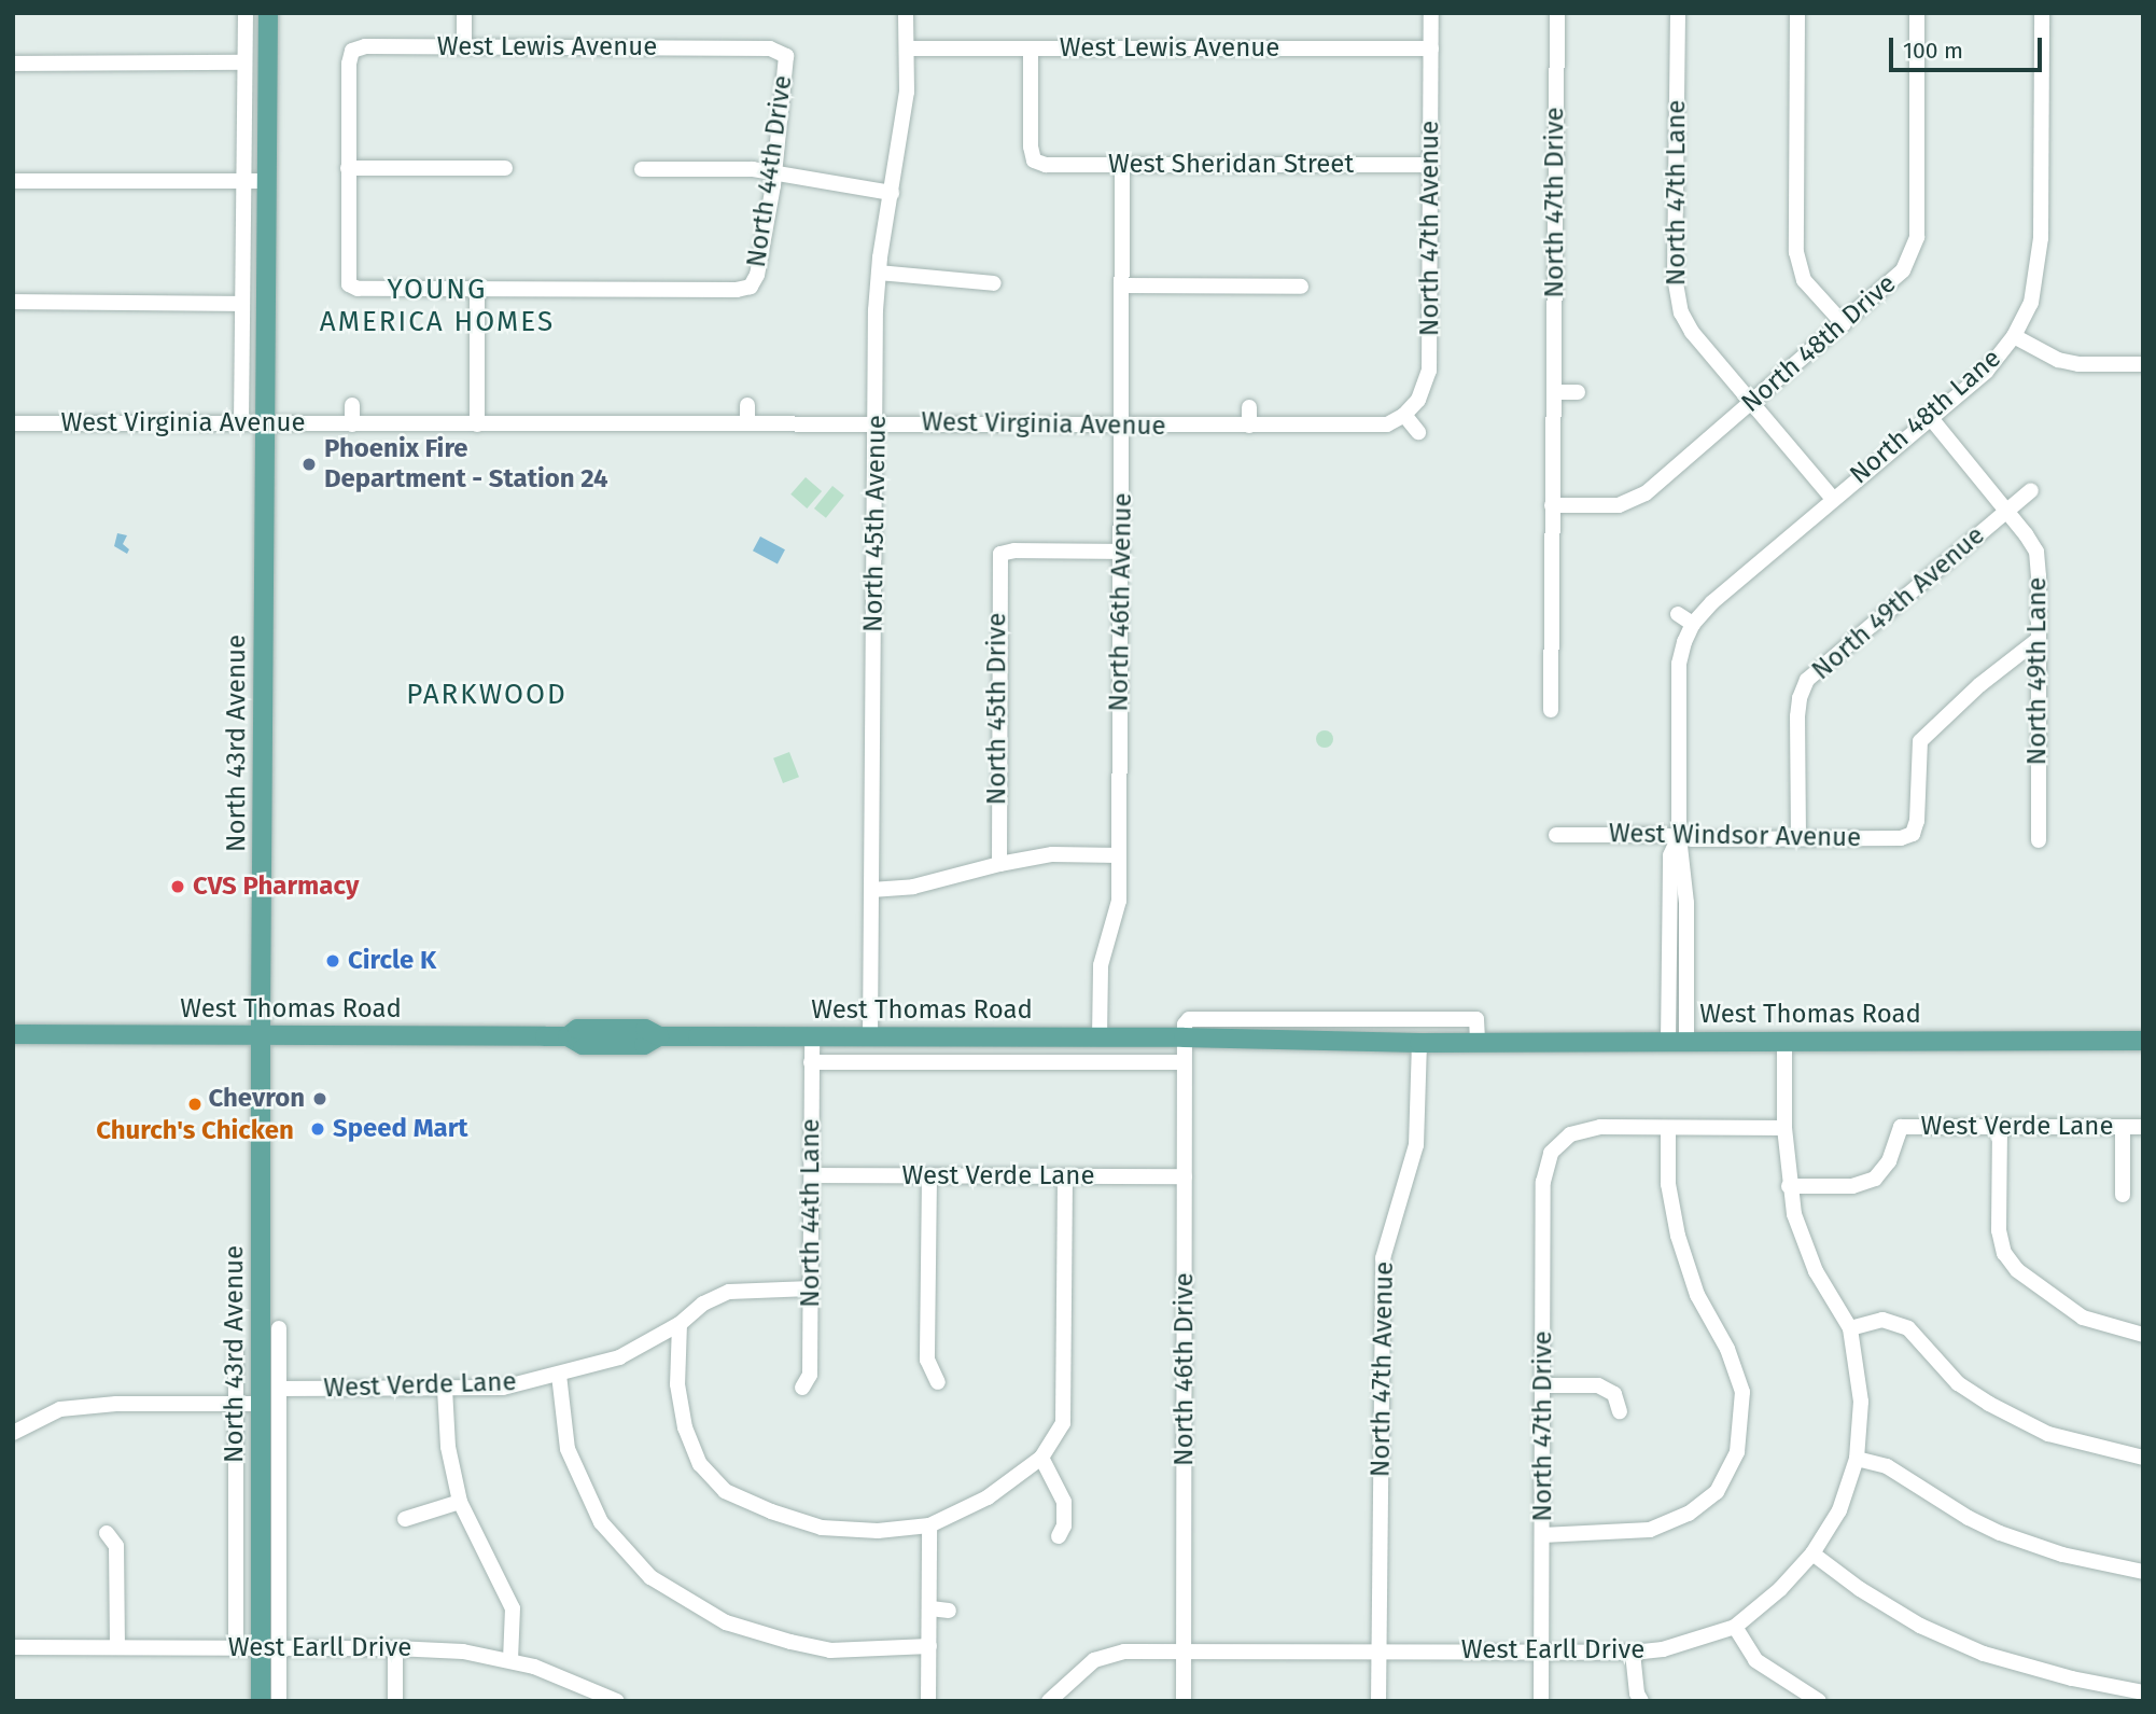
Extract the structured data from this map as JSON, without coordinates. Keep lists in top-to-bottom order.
{
  "streets": {
    "main road": ["North 43rd Avenue", "West Thomas Road"],
    "street": [
      "West Lewis Avenue",
      "West Sheridan Street",
      "North 44th Drive",
      "North 47th Lane",
      "North 47th Drive",
      "North 47th Avenue",
      "North 48th Drive",
      "North 48th Lane",
      "West Virginia Avenue",
      "North 45th Avenue",
      "North 46th Avenue",
      "North 49th Avenue",
      "North 49th Lane",
      "North 45th Drive",
      "West Windsor Avenue",
      "West Verde Lane",
      "North 44th Lane",
      "North 46th Drive",
      "West Earll Drive"
    ]
  },
  "crossings": [
    ["West Lewis Avenue", "West Sheridan Street"],
    ["West Lewis Avenue", "North 44th Drive"],
    ["West Lewis Avenue", "North 47th Avenue"],
    ["West Lewis Avenue", "North 45th Avenue"],
    ["West Sheridan Street", "North 47th Avenue"],
    ["West Sheridan Street", "North 46th Avenue"],
    ["North 47th Lane", "North 48th Drive"],
    ["North 47th Lane", "North 48th Lane"],
    ["North 47th Drive", "North 48th Drive"],
    ["North 47th Drive", "West Earll Drive"],
    ["North 47th Avenue", "West Virginia Avenue"],
    ["North 47th Avenue", "West Thomas Road"],
    ["North 47th Avenue", "West Earll Drive"],
    ["North 48th Lane", "North 49th Lane"],
    ["North 48th Lane", "West Windsor Avenue"],
    ["North 48th Lane", "West Thomas Road"],
    ["West Virginia Avenue", "North 45th Avenue"],
    ["West Virginia Avenue", "North 46th Avenue"],
    ["West Virginia Avenue", "North 43rd Avenue"],
    ["North 45th Avenue", "West Thomas Road"],
    ["North 46th Avenue", "North 45th Drive"],
    ["North 46th Avenue", "West Thomas Road"],
    ["North 49th Avenue", "North 49th Lane"],
    ["North 49th Avenue", "West Windsor Avenue"],
    ["North 49th Lane", "West Windsor Avenue"],
    ["North 43rd Avenue", "West Thomas Road"],
    ["North 43rd Avenue", "West Verde Lane"],
    ["North 43rd Avenue", "West Earll Drive"],
    ["West Thomas Road", "North 44th Lane"],
    ["West Thomas Road", "North 46th Drive"],
    ["West Verde Lane", "North 44th Lane"],
    ["West Verde Lane", "North 46th Drive"],
    ["North 46th Drive", "West Earll Drive"]
  ],
  "districts": ["YOUNG AMERICA HOMES", "PARKWOOD"],
  "places": [
    "Phoenix Fire Department - Station 24",
    "CVS Pharmacy",
    "Circle K",
    "Chevron",
    "Church's Chicken",
    "Speed Mart"
  ],
  "scale_bar": "100 m"
}
